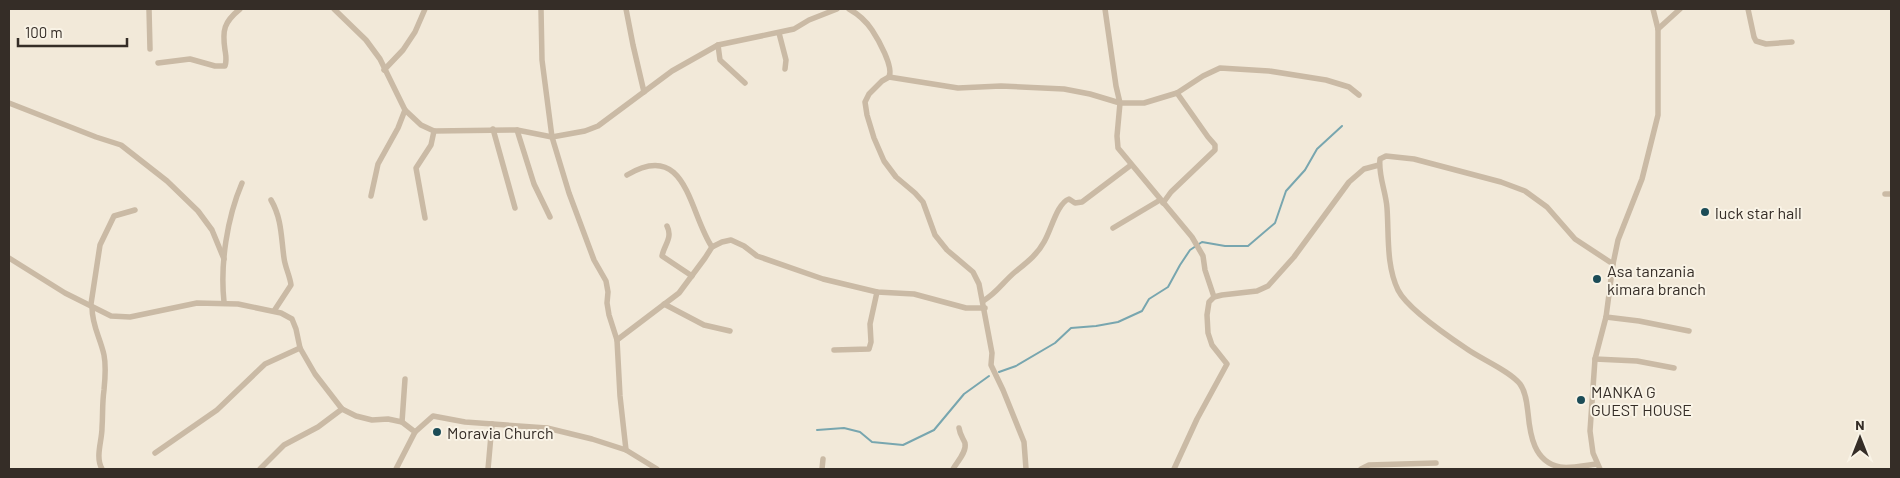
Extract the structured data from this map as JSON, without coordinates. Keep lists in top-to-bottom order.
{
  "places": [
    "luck star hall",
    "Asa tanzania kimara branch",
    "MANKA G GUEST HOUSE",
    "Moravia Church"
  ],
  "scale_bar": "100 m",
  "north": "top"
}
